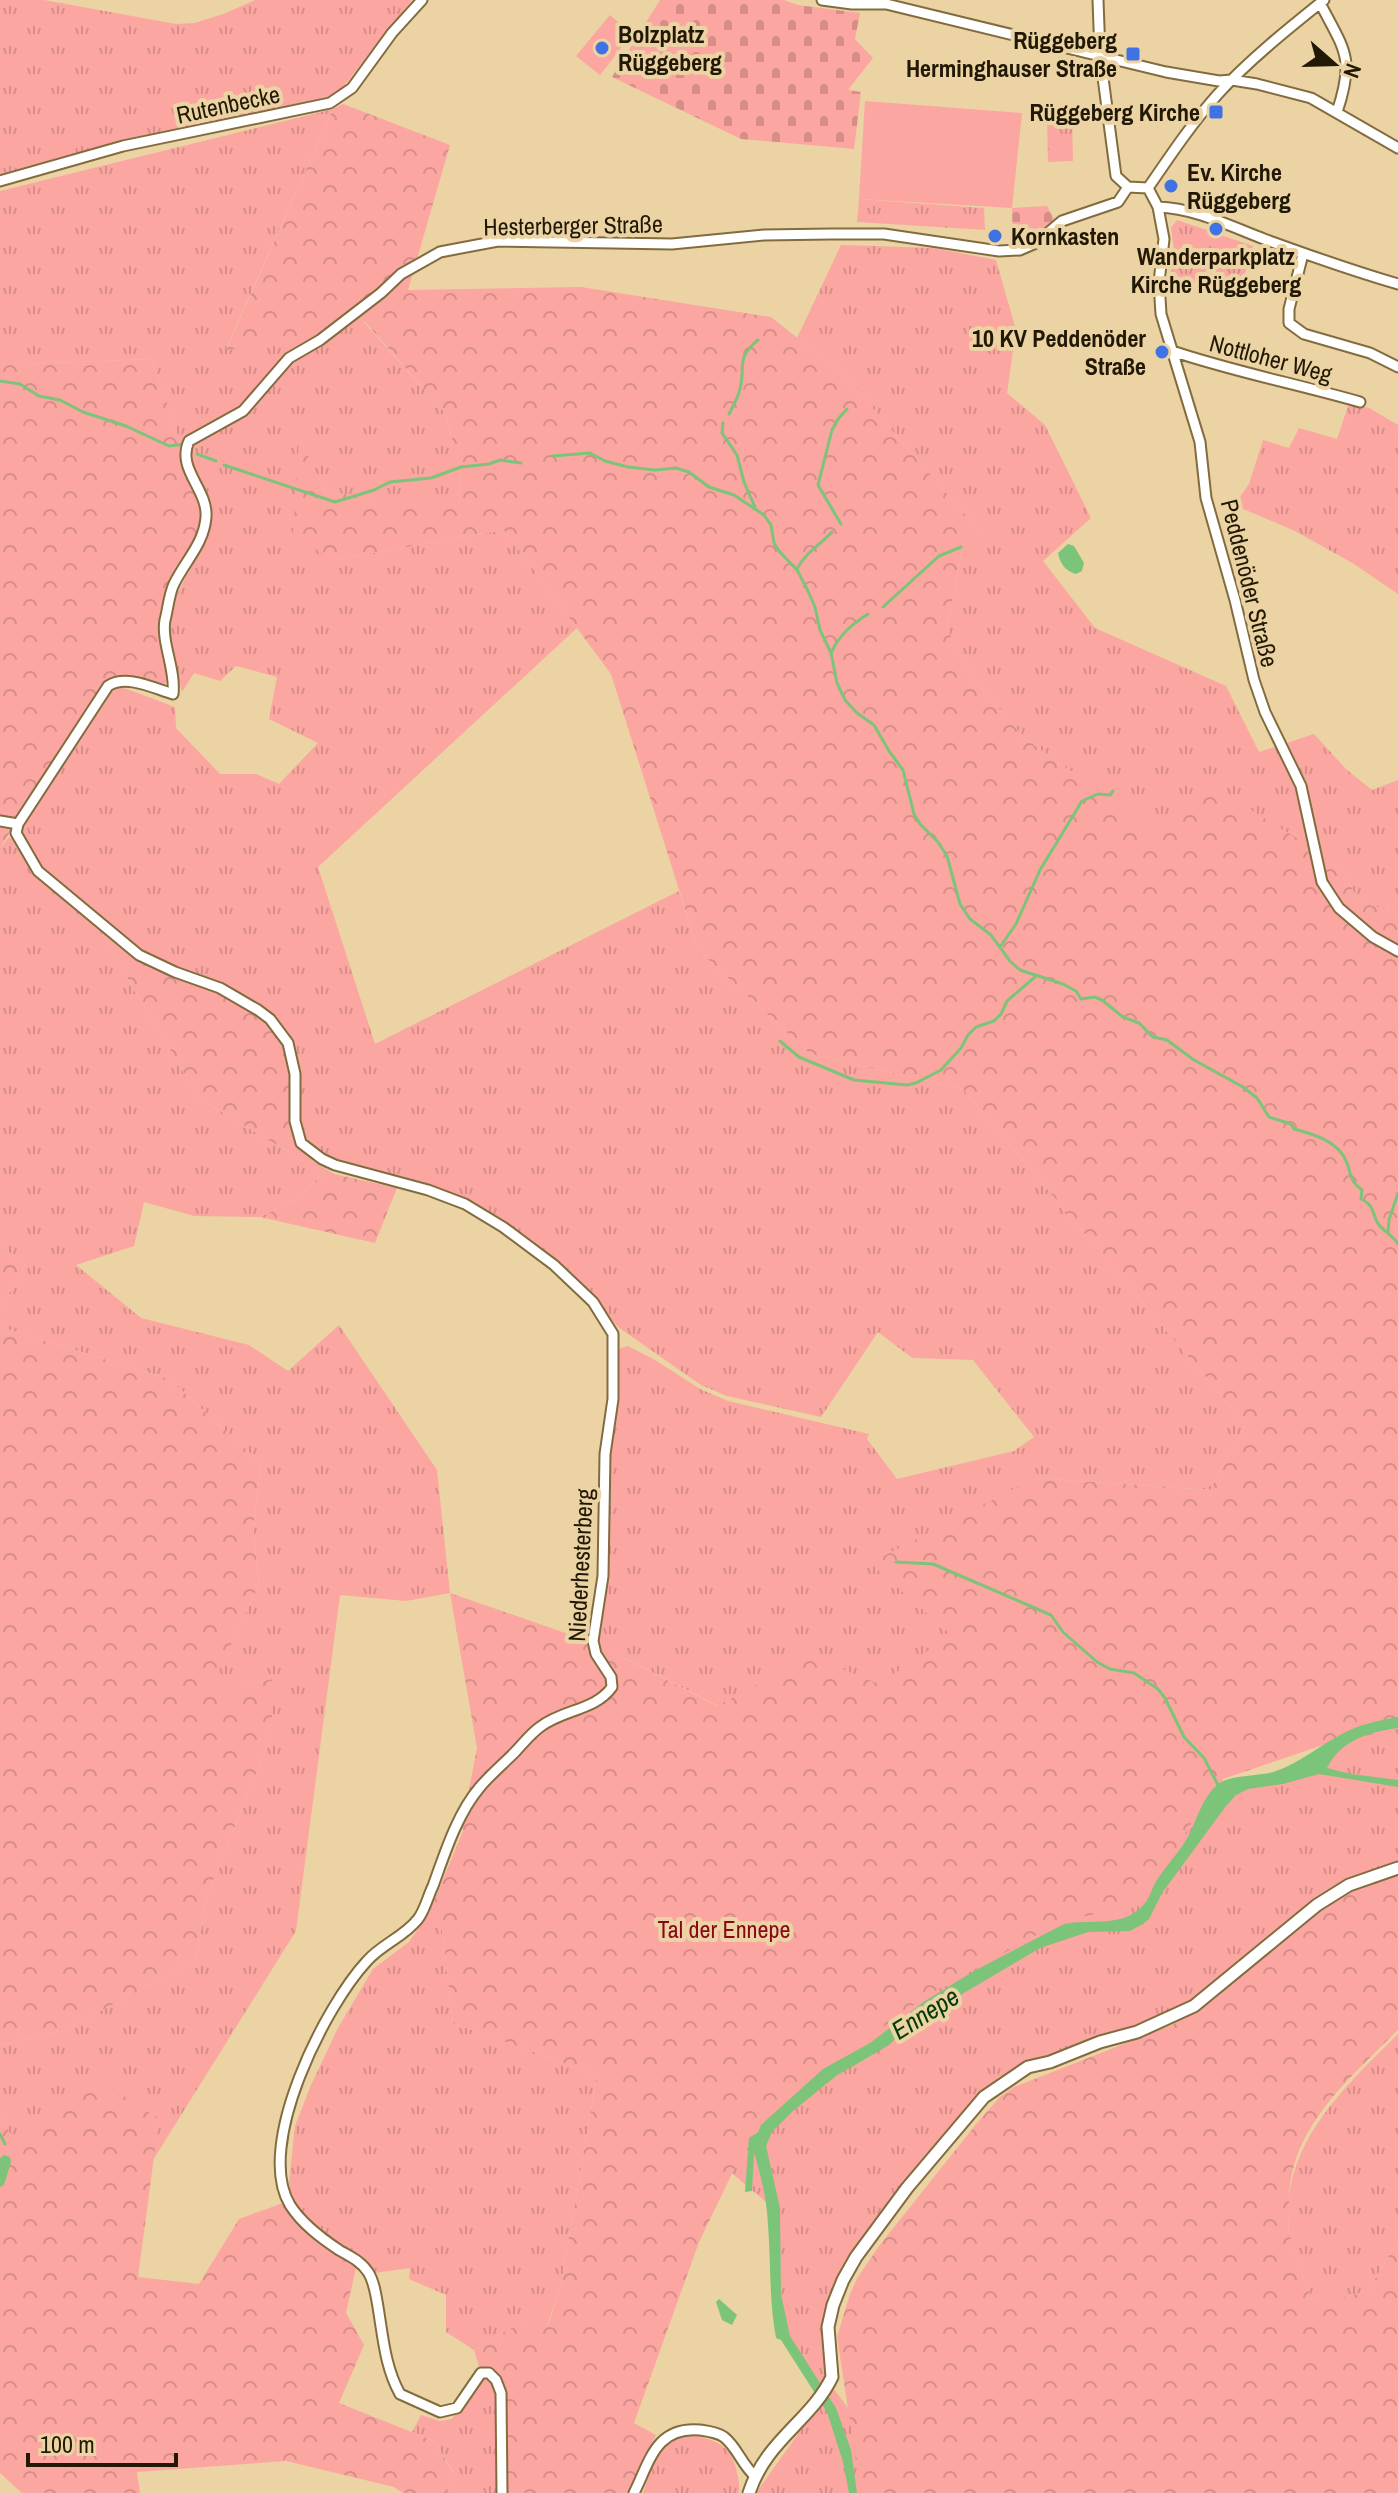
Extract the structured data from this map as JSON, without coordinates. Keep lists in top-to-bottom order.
{
  "streets": {
    "street": [
      "Rutenbecke",
      "Hesterberger Straße",
      "Nottloher Weg",
      "Peddenöder Straße",
      "Niederhesterberg"
    ]
  },
  "crossings": [
    ["Hesterberger Straße", "Niederhesterberg"],
    ["Nottloher Weg", "Peddenöder Straße"]
  ],
  "water": ["Ennepe"],
  "parks": ["Tal der Ennepe"],
  "places": {
    "other": [
      "Bolzplatz Rüggeberg",
      "Ev. Kirche Rüggeberg",
      "Wanderparkplatz Kirche Rüggeberg",
      "Kornkasten",
      "10 KV Peddenöder Straße"
    ],
    "transit": ["Rüggeberg Herminghauser Straße", "Rüggeberg Kirche"]
  },
  "scale_bar": "100 m",
  "north": "right"
}
